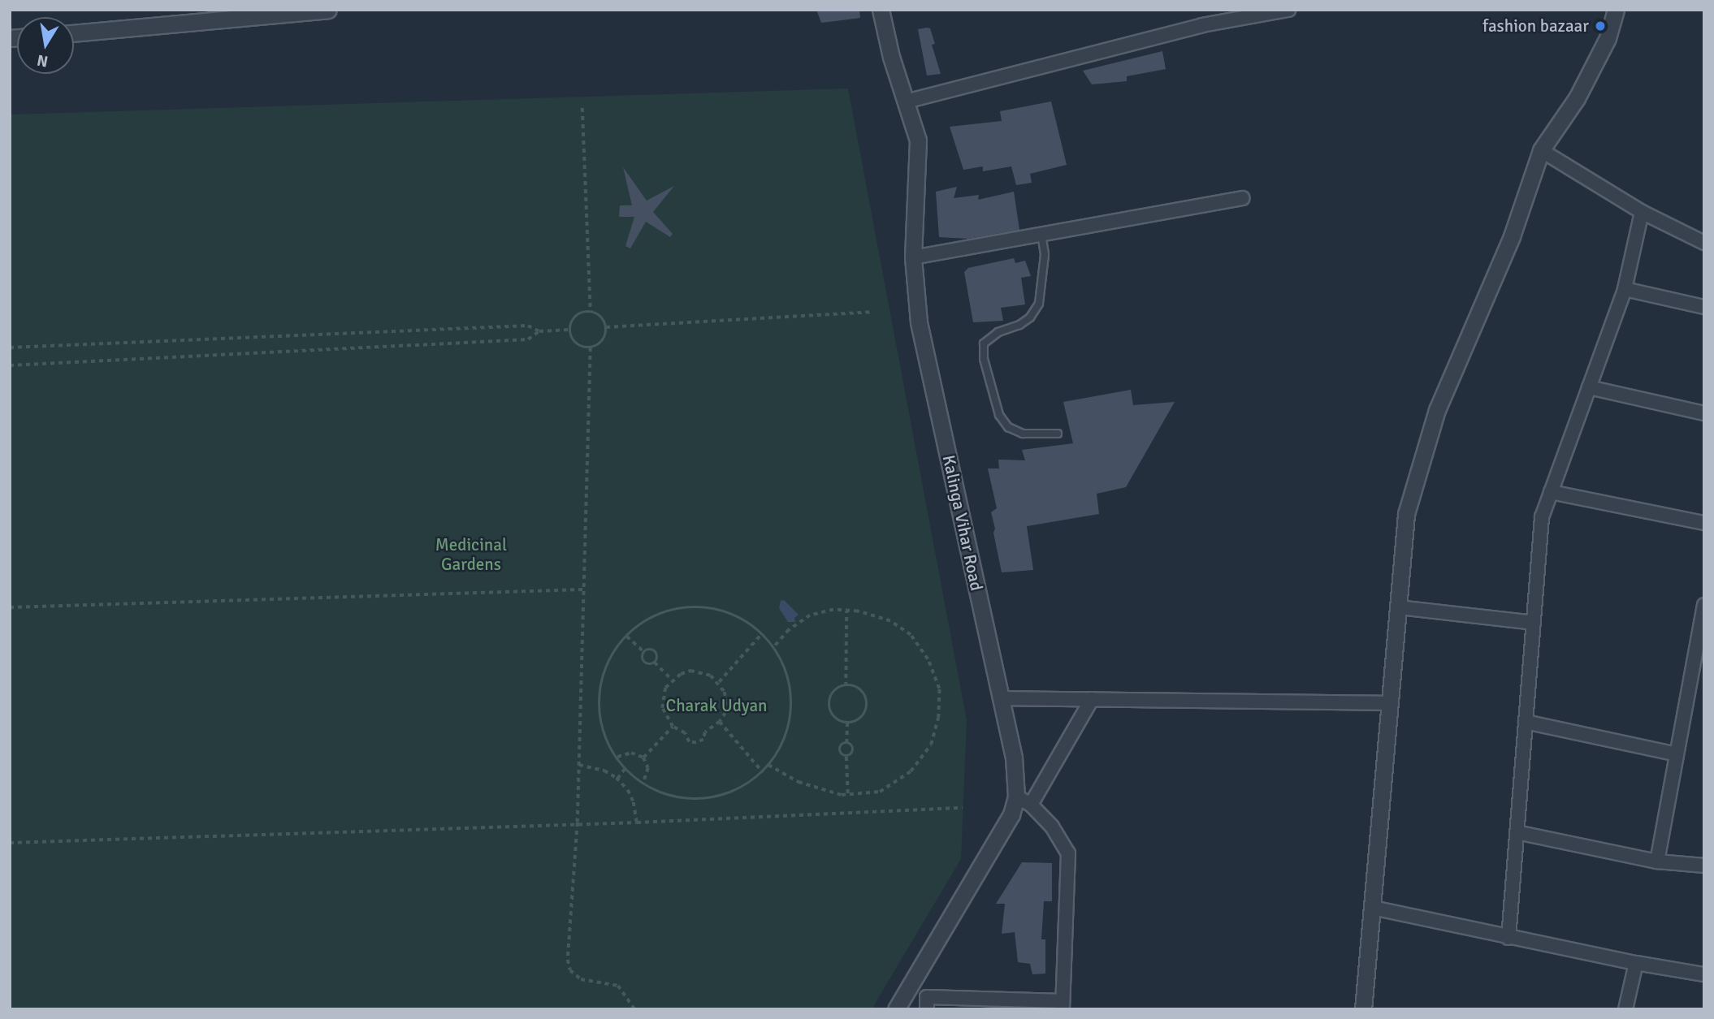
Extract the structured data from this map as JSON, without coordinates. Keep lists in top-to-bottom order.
{
  "streets": {
    "street": ["Kalinga Vihar Road"]
  },
  "parks": ["Medicinal Gardens", "Charak Udyan"],
  "places": ["fashion bazaar"],
  "north": "bottom"
}
